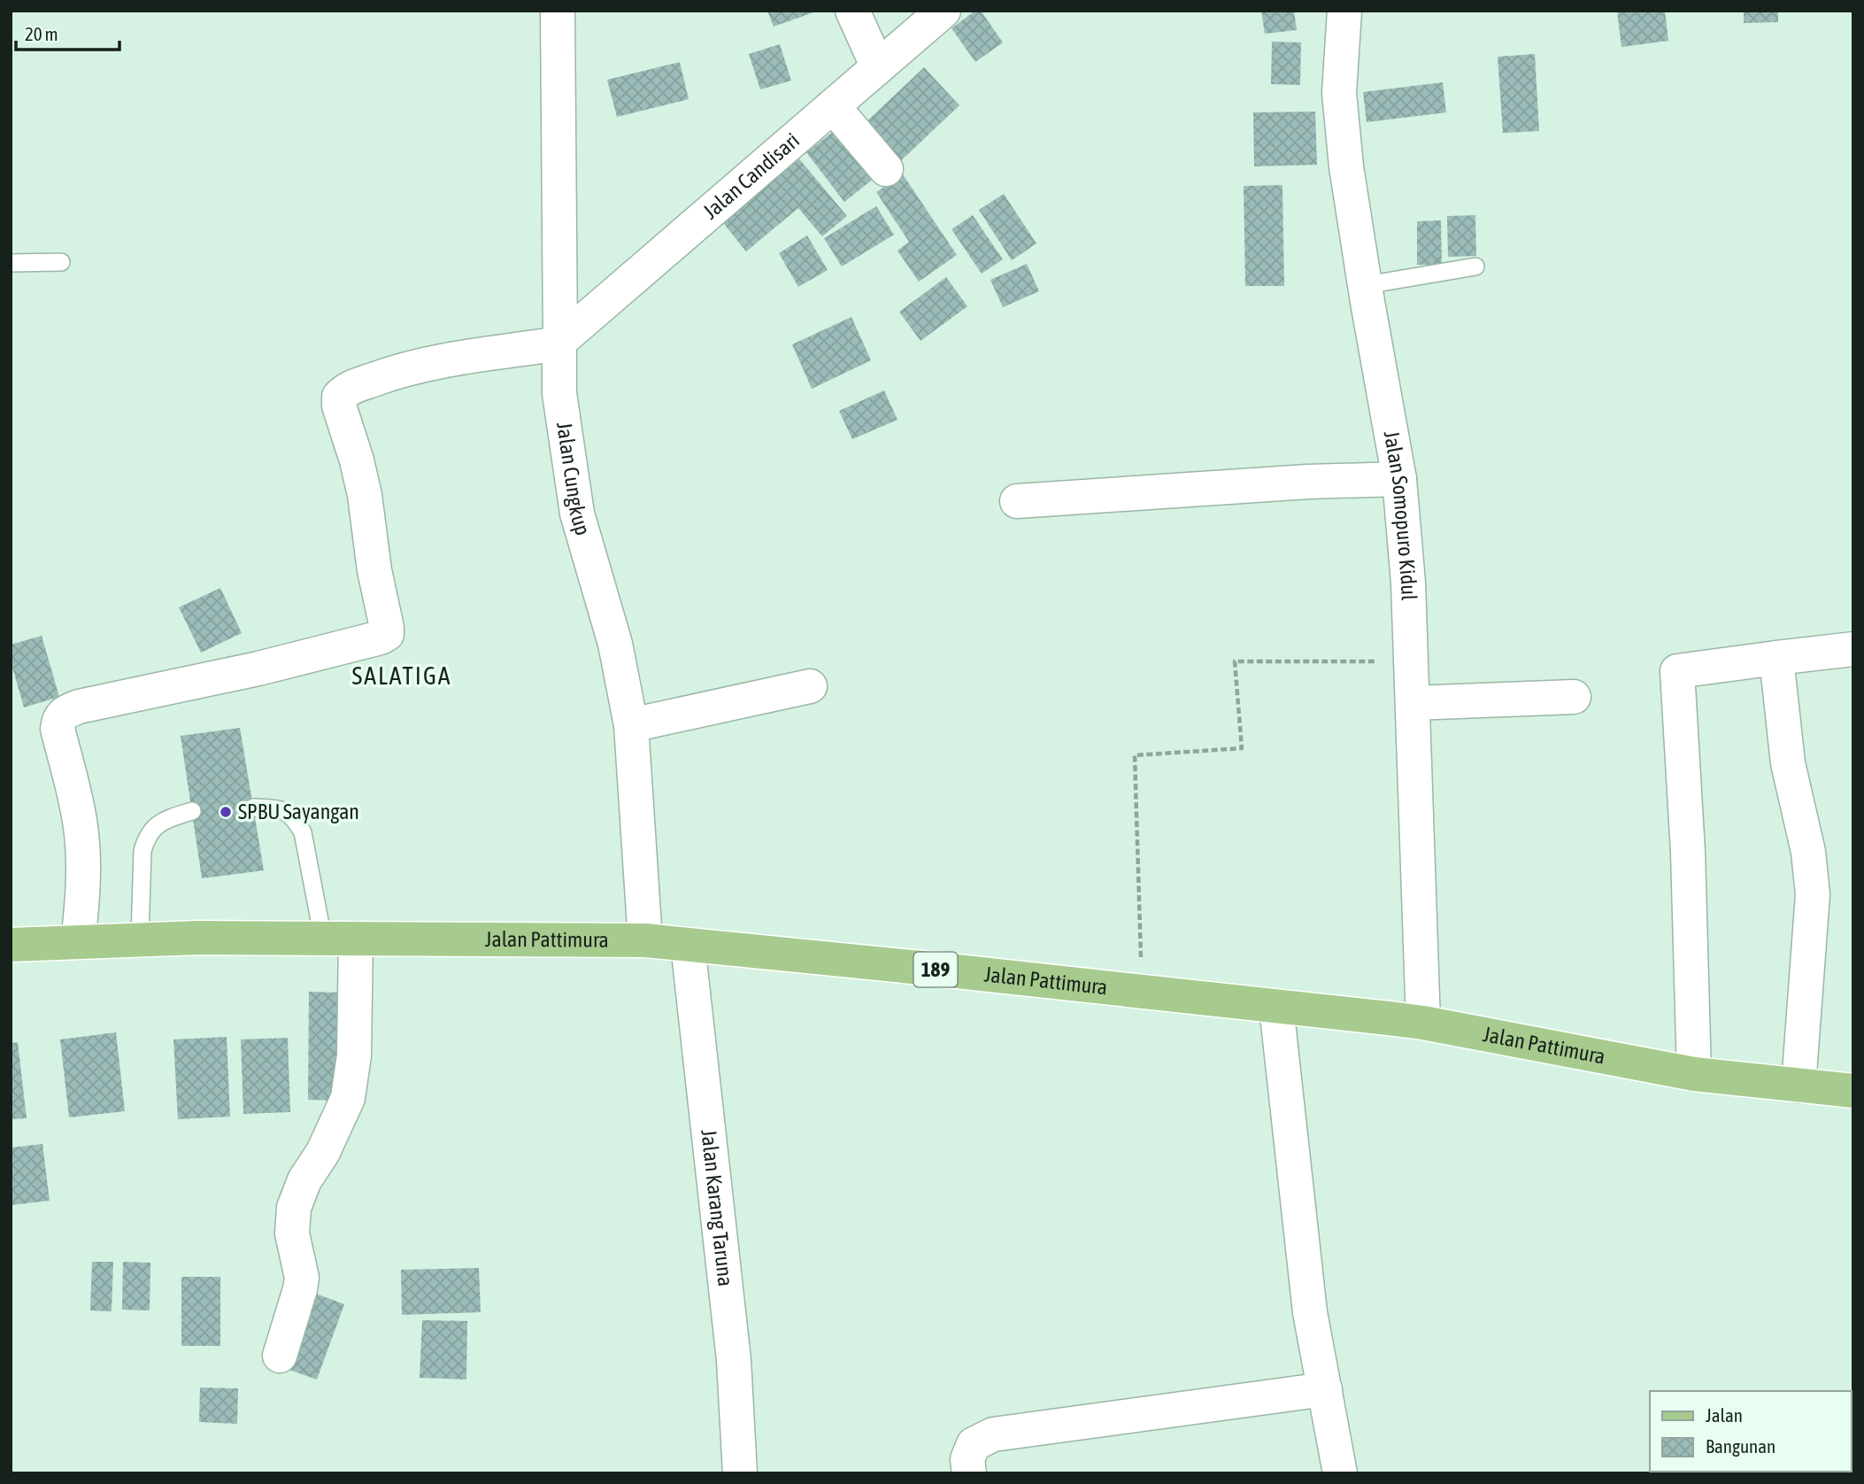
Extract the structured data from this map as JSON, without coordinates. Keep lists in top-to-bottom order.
{
  "streets": {
    "main road": ["Jalan Pattimura", "189"],
    "street": [
      "Jalan Candisari",
      "Jalan Cungkup",
      "Jalan Somopuro Kidul",
      "Jalan Karang Taruna"
    ]
  },
  "crossings": [
    ["Jalan Candisari", "Jalan Cungkup"],
    ["Jalan Cungkup", "Jalan Pattimura"],
    ["Jalan Somopuro Kidul", "Jalan Pattimura"],
    ["Jalan Pattimura", "Jalan Karang Taruna"]
  ],
  "districts": ["SALATIGA"],
  "places": ["SPBU Sayangan"],
  "legend": ["Jalan", "Bangunan"],
  "scale_bar": "20 m"
}
